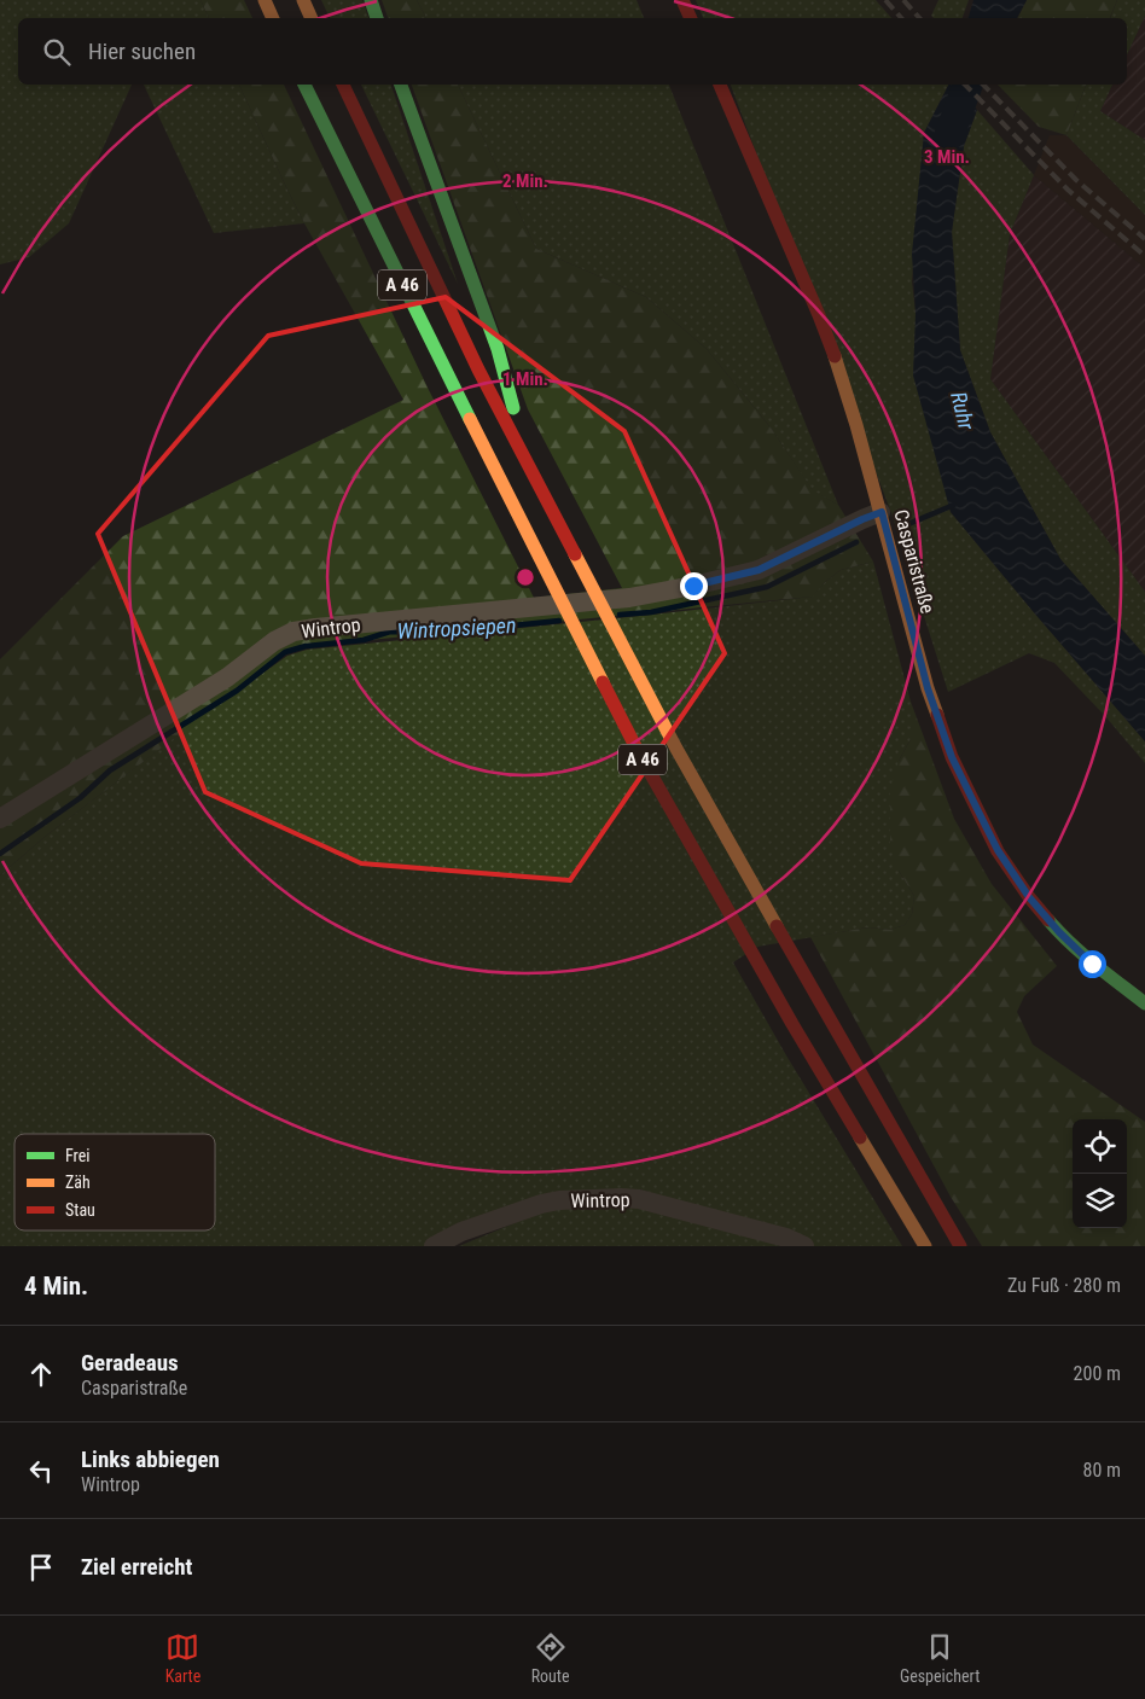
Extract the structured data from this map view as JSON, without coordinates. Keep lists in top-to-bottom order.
{
  "streets": {
    "main road": ["A 46", "Casparistraße"],
    "street": ["Wintrop"]
  },
  "crossings": [
    ["Casparistraße", "Wintrop"]
  ],
  "water": ["Ruhr", "Wintropsiepen"],
  "legend": ["Frei", "Zäh", "Stau"],
  "page": {
    "search": "Hier suchen",
    "heading": ["4 Min.", "Zu Fuß · 280 m"],
    "list": [
      ["Geradeaus", "Casparistraße", "200 m"],
      ["Links abbiegen", "Wintrop", "80 m"],
      "Ziel erreicht"
    ],
    "nav": ["Karte", "Route", "Gespeichert"]
  },
  "rings": ["3 Min.", "2 Min.", "1 Min."]
}
